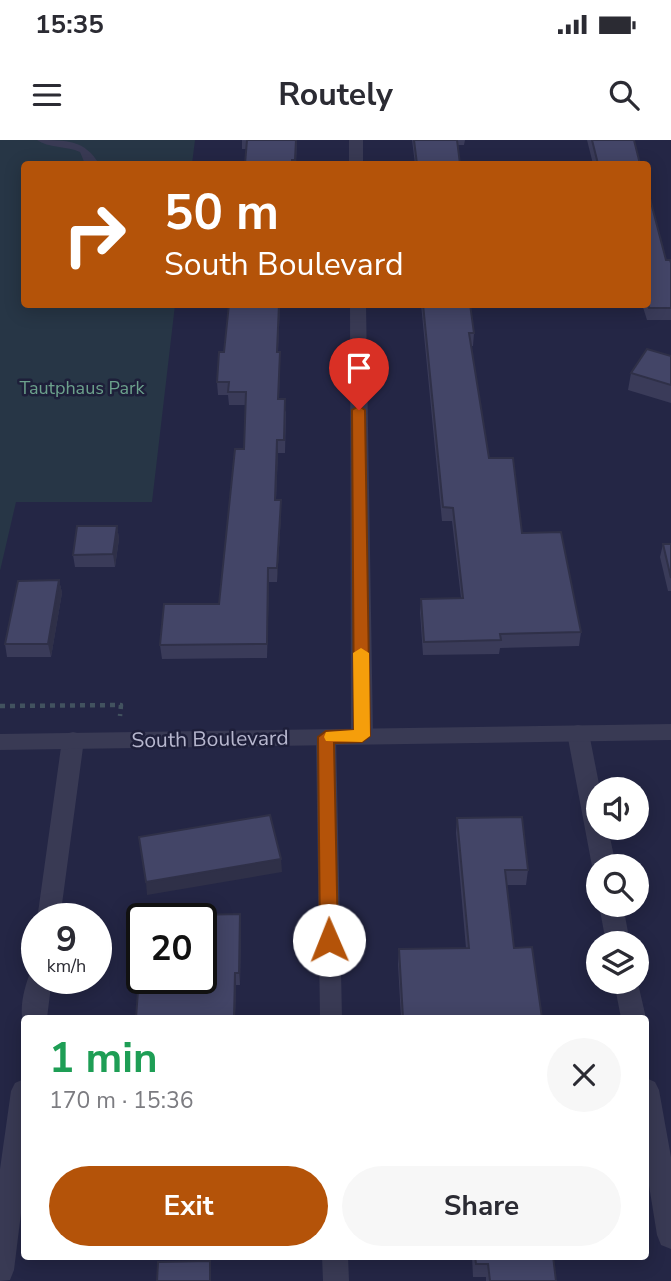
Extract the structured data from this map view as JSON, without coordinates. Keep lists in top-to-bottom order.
{
  "streets": {
    "street": ["South Boulevard"]
  },
  "parks": ["Tautphaus Park"],
  "page": {
    "status": "15:35",
    "header": "Routely",
    "turn": ["50 m", "South Boulevard"],
    "speed": "9 km/h",
    "limit": "20",
    "heading": ["1 min", "170 m · 15:36"],
    "buttons": ["Exit", "Share"]
  }
}
